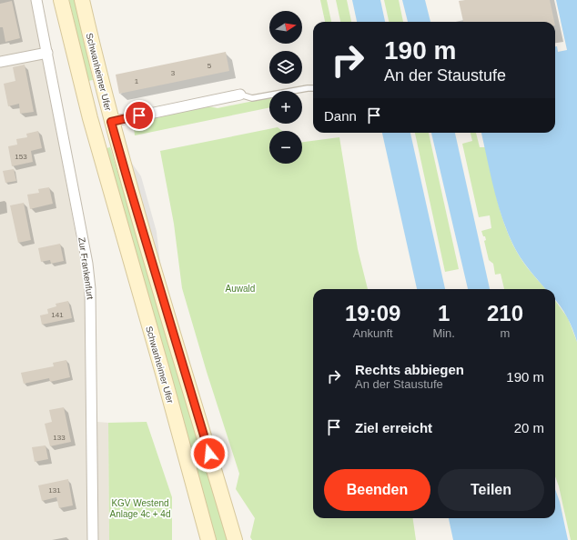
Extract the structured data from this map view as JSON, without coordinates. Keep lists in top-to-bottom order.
{
  "streets": {
    "main road": ["Schwanheimer Ufer"],
    "street": ["Zur Frankenfurt"]
  },
  "parks": ["Auwald", "KGV Westend Anlage 4c + 4d"],
  "house_numbers": [
    "5",
    "3",
    "1",
    "153",
    "141",
    "133",
    "131"
  ],
  "north": "right",
  "page": {
    "map_buttons": ["+", "−"],
    "turn": ["190 m", "An der Staustufe"],
    "then": "Dann",
    "eta": [
      "19:09",
      "Ankunft",
      "1",
      "Min.",
      "210",
      "m"
    ],
    "list": [
      {
        "name": "Rechts abbiegen",
        "note": "An der Staustufe",
        "value": "190 m"
      },
      {
        "name": "Ziel erreicht",
        "value": "20 m"
      }
    ],
    "buttons": ["Beenden", "Teilen"]
  }
}
